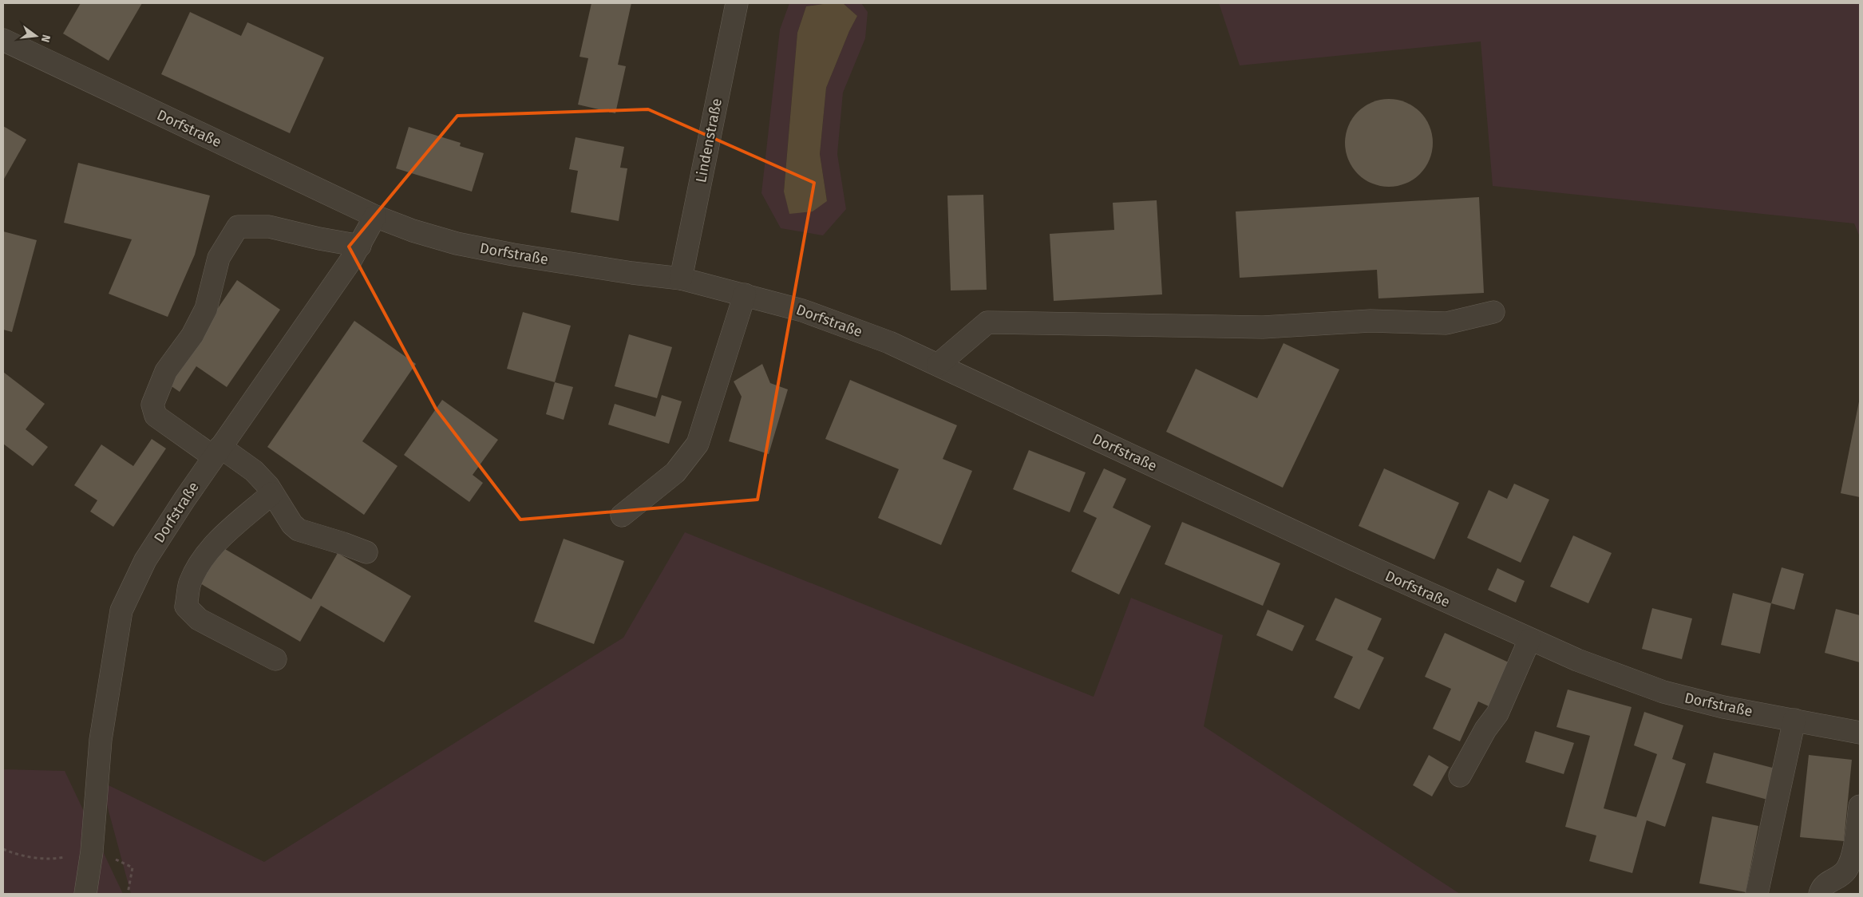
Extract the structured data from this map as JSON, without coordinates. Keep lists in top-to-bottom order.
{
  "streets": {
    "street": ["Dorfstraße", "Lindenstraße"]
  },
  "crossings": [
    ["Dorfstraße", "Lindenstraße"]
  ],
  "north": "right"
}
